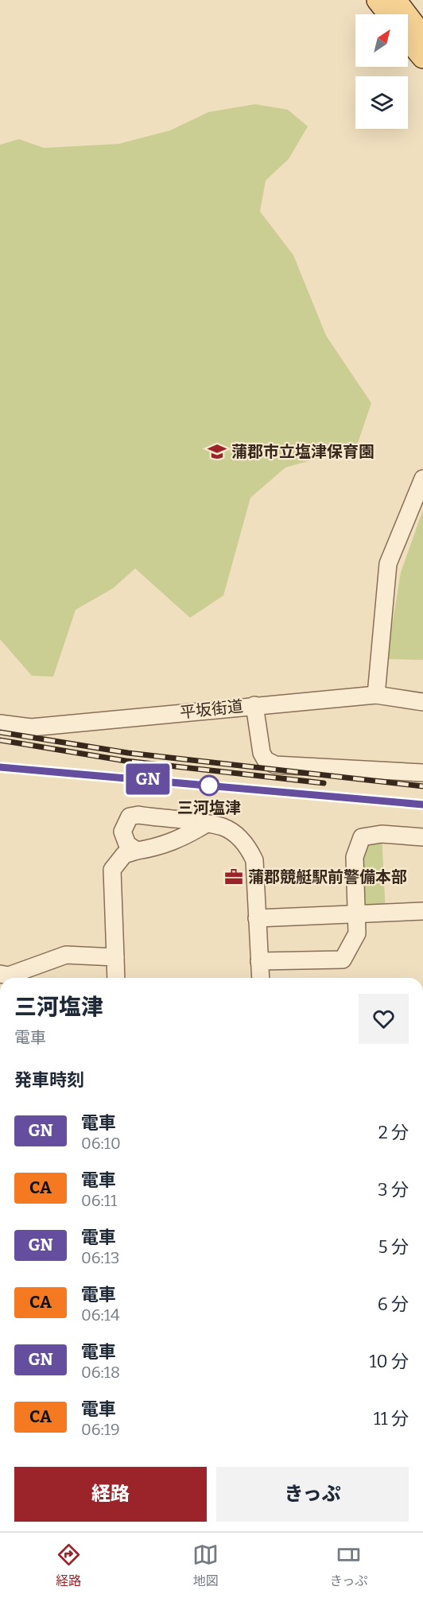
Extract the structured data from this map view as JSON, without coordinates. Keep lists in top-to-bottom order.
{
  "streets": {
    "street": ["平坂街道"]
  },
  "places": {
    "school or university": ["蒲郡市立塩津保育園"],
    "other": ["三河塩津"],
    "office": ["蒲郡競艇駅前警備本部"]
  },
  "north": "top right",
  "page": {
    "on_map": "GN",
    "heading": [
      ["三河塩津", "電車"],
      "発車時刻"
    ],
    "list": [
      {
        "mark": "GN",
        "name": "電車",
        "note": "06:10",
        "value": "2 分"
      },
      {
        "mark": "CA",
        "name": "電車",
        "note": "06:11",
        "value": "3 分"
      },
      {
        "mark": "GN",
        "name": "電車",
        "note": "06:13",
        "value": "5 分"
      },
      {
        "mark": "CA",
        "name": "電車",
        "note": "06:14",
        "value": "6 分"
      },
      {
        "mark": "GN",
        "name": "電車",
        "note": "06:18",
        "value": "10 分"
      },
      {
        "mark": "CA",
        "name": "電車",
        "note": "06:19",
        "value": "11 分"
      }
    ],
    "buttons": ["経路", "きっぷ"],
    "tabs": ["経路", "地図", "きっぷ"]
  }
}
